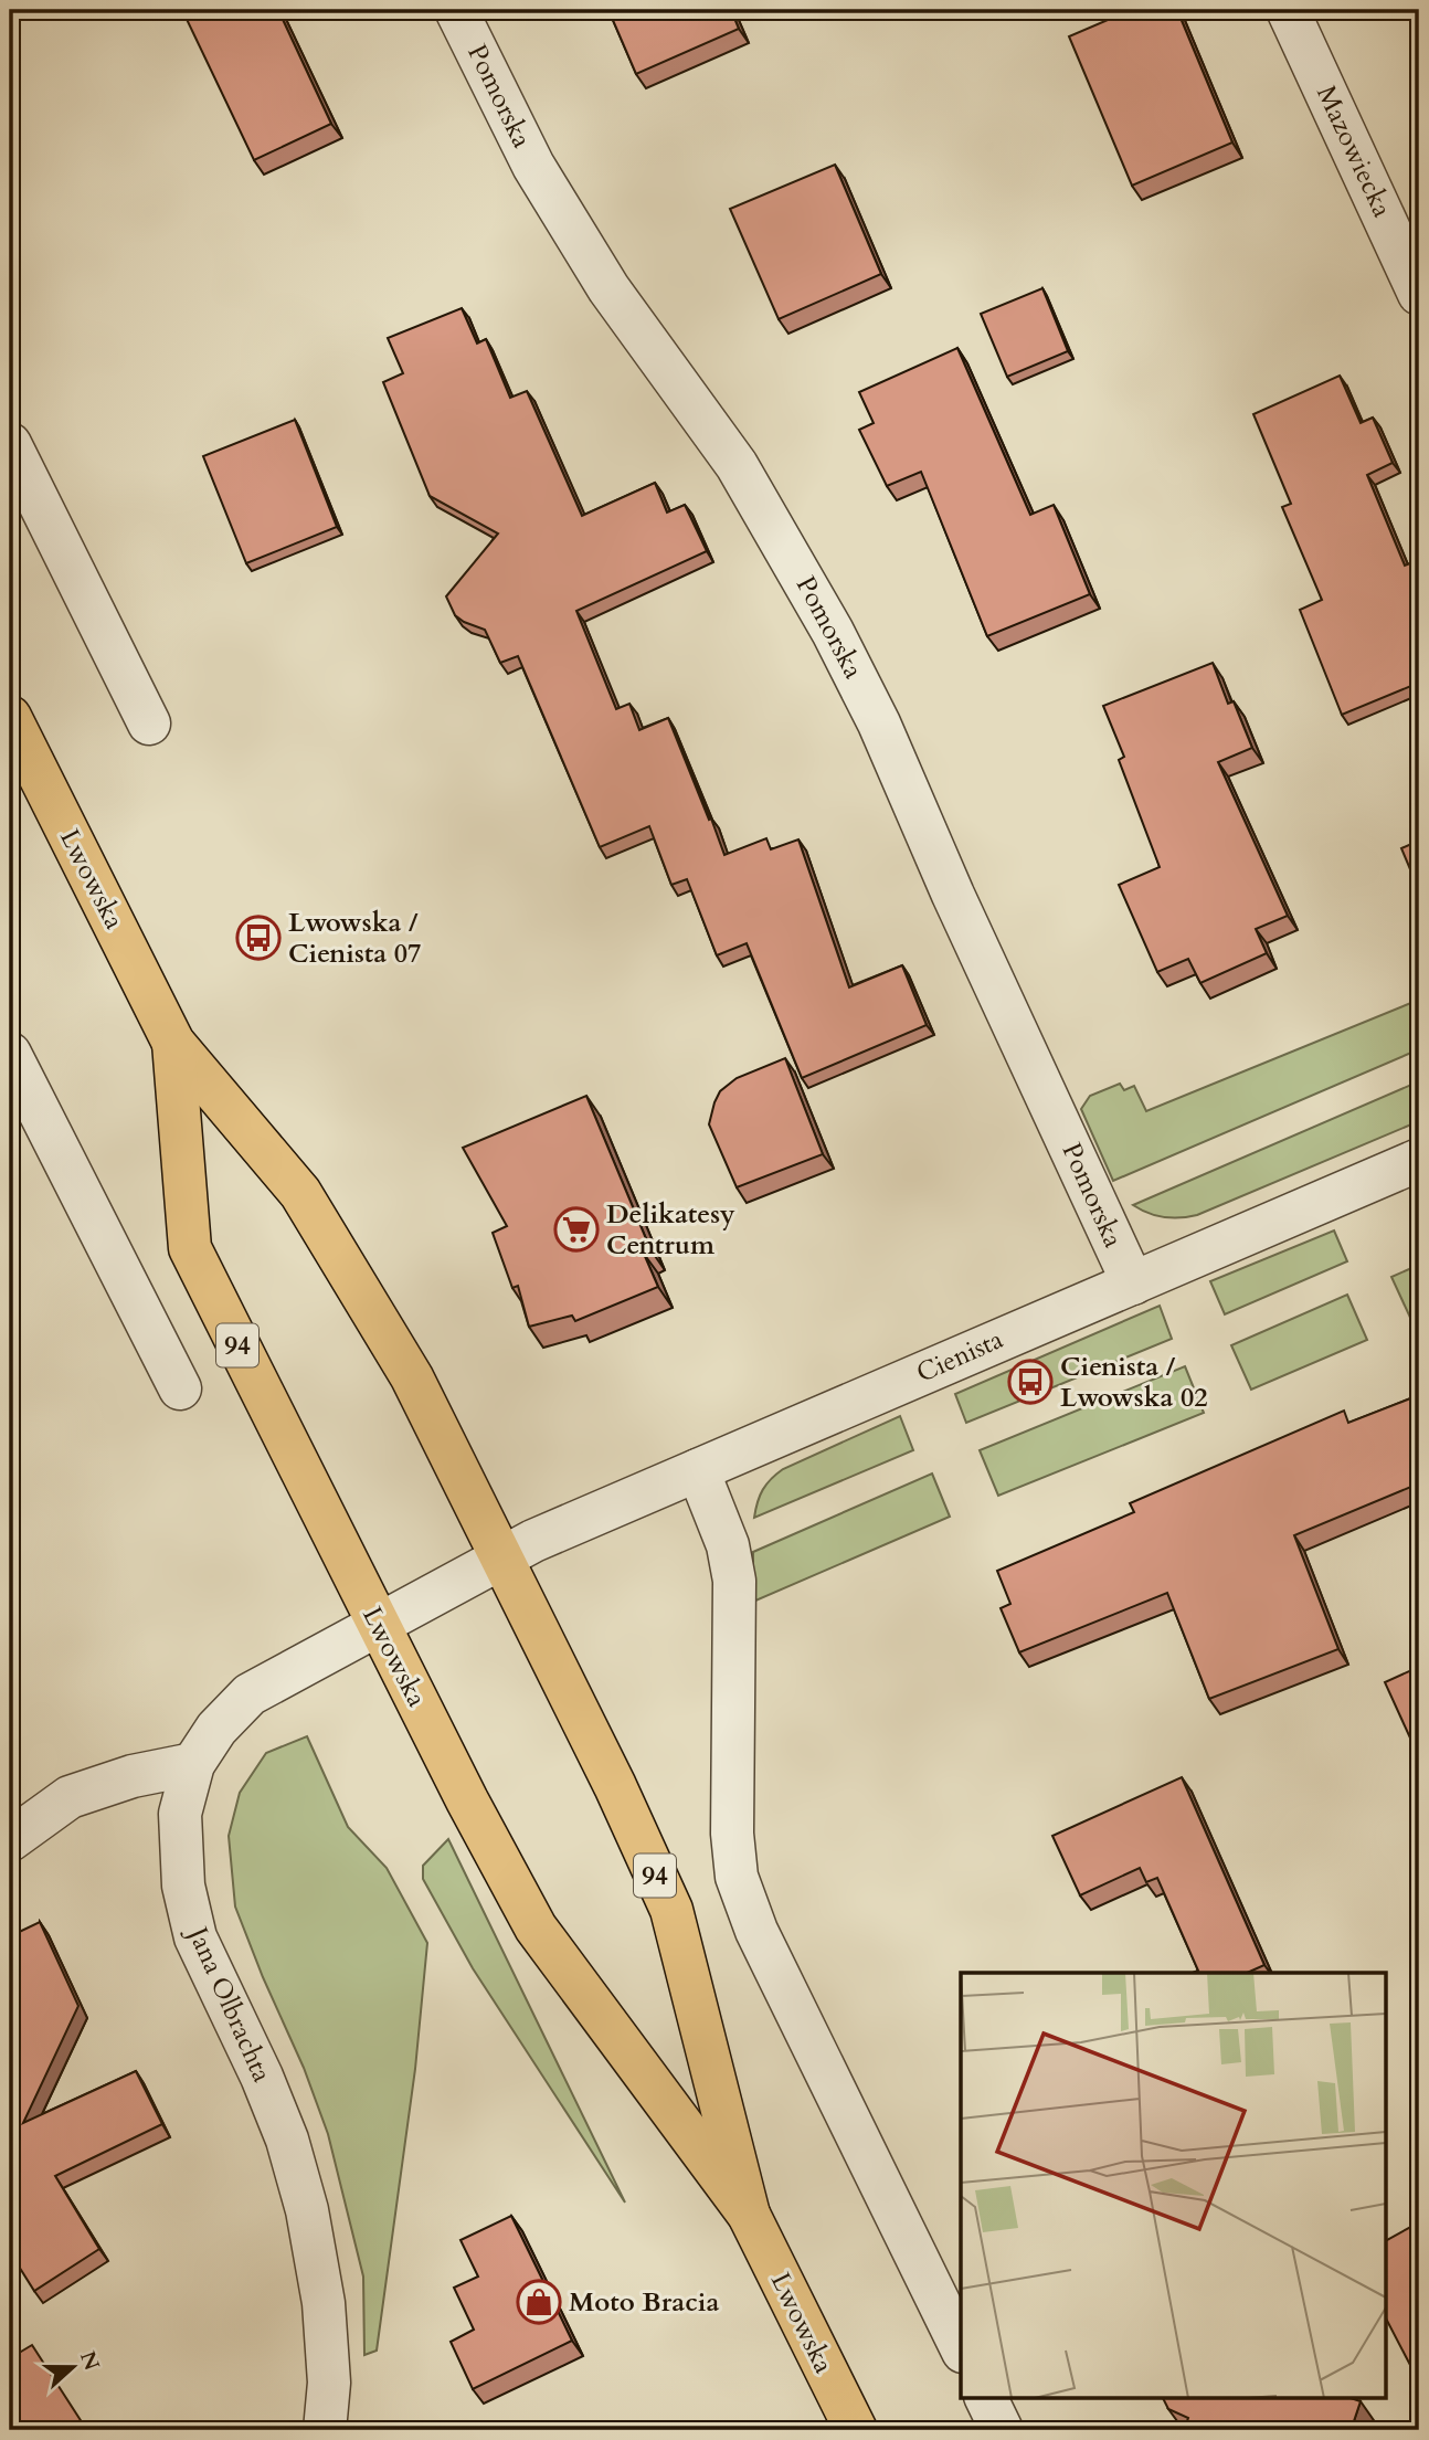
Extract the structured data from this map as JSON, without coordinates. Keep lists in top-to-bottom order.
{
  "streets": {
    "main road": ["Lwowska", "94"],
    "street": [
      "Pomorska",
      "Mazowiecka",
      "Cienista",
      "Jana Olbrachta"
    ]
  },
  "crossings": [
    ["Pomorska", "Cienista"],
    ["Lwowska", "Cienista"],
    ["Lwowska", "Jana Olbrachta"],
    ["Cienista", "Jana Olbrachta"]
  ],
  "places": {
    "bus stop": ["Lwowska / Cienista 07", "Cienista / Lwowska 02"],
    "supermarket": ["Delikatesy Centrum"],
    "shop": ["Moto Bracia"]
  },
  "north": "right"
}
